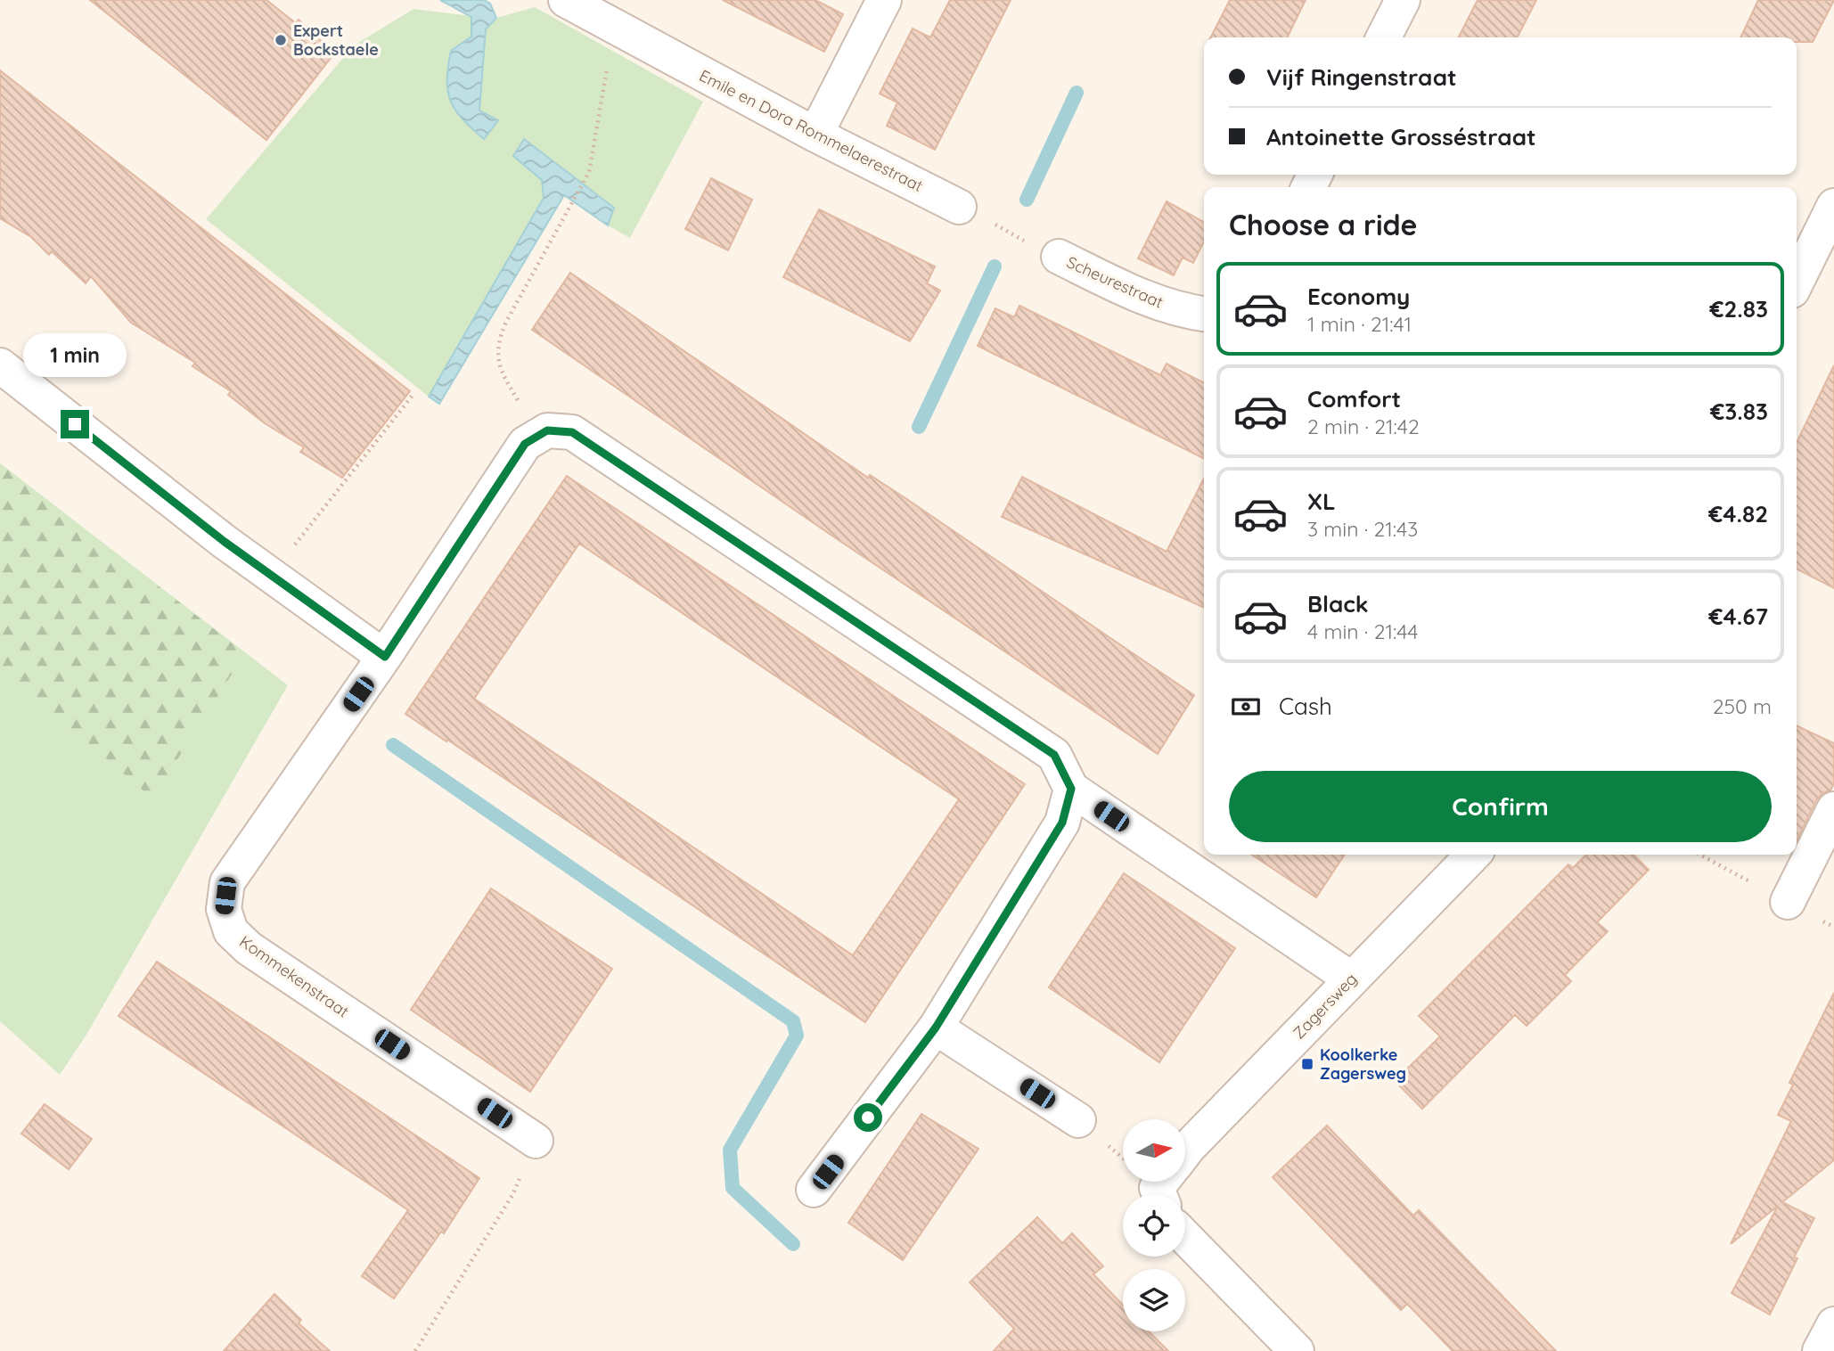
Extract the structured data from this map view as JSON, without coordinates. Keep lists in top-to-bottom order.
{
  "streets": {
    "street": [
      "Emile en Dora Rommelaerestraat",
      "Scheurestraat",
      "Kommekenstraat",
      "Zagersweg"
    ]
  },
  "places": {
    "other": ["Expert Bockstaele"],
    "transit": ["Koolkerke Zagersweg"]
  },
  "north": "right",
  "page": {
    "banner": ["Vijf Ringenstraat", "Antoinette Grosséstraat"],
    "heading": "Choose a ride",
    "list": [
      {
        "name": "Economy",
        "note": "1 min · 21:41",
        "value": "€2.83"
      },
      {
        "name": "Comfort",
        "note": "2 min · 21:42",
        "value": "€3.83"
      },
      {
        "name": "XL",
        "note": "3 min · 21:43",
        "value": "€4.82"
      },
      {
        "name": "Black",
        "note": "4 min · 21:44",
        "value": "€4.67"
      }
    ],
    "bubble": "1 min",
    "pay": ["Cash", "250 m"],
    "buttons": "Confirm"
  }
}
